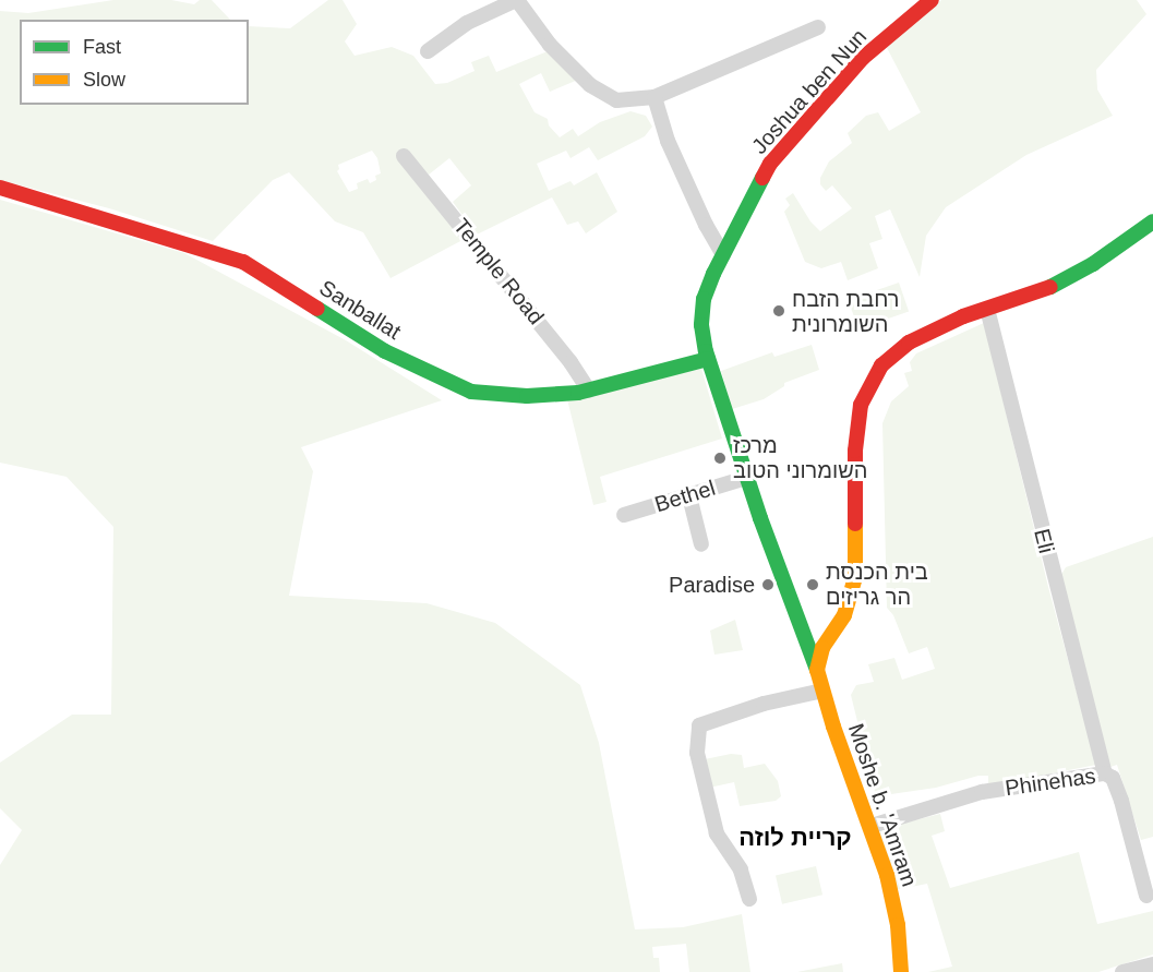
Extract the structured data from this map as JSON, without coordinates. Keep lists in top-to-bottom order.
{
  "streets": {
    "street": [
      "Joshua ben Nun",
      "Temple Road",
      "Sanballat",
      "Bethel",
      "Eli",
      "Phinehas",
      "Moshe b. 'Amram"
    ]
  },
  "crossings": [
    ["Joshua ben Nun", "Sanballat"],
    ["Joshua ben Nun", "Bethel"],
    ["Joshua ben Nun", "Moshe b. 'Amram"],
    ["Temple Road", "Sanballat"],
    ["Eli", "Phinehas"],
    ["Phinehas", "Moshe b. 'Amram"]
  ],
  "districts": ["קריית לוזה"],
  "places": [
    "רחבת הזבח השומרונית",
    "מרכז השומרוני הטוב",
    "Paradise",
    "בית הכנסת הר גריזים"
  ],
  "legend": ["Fast", "Slow"]
}
